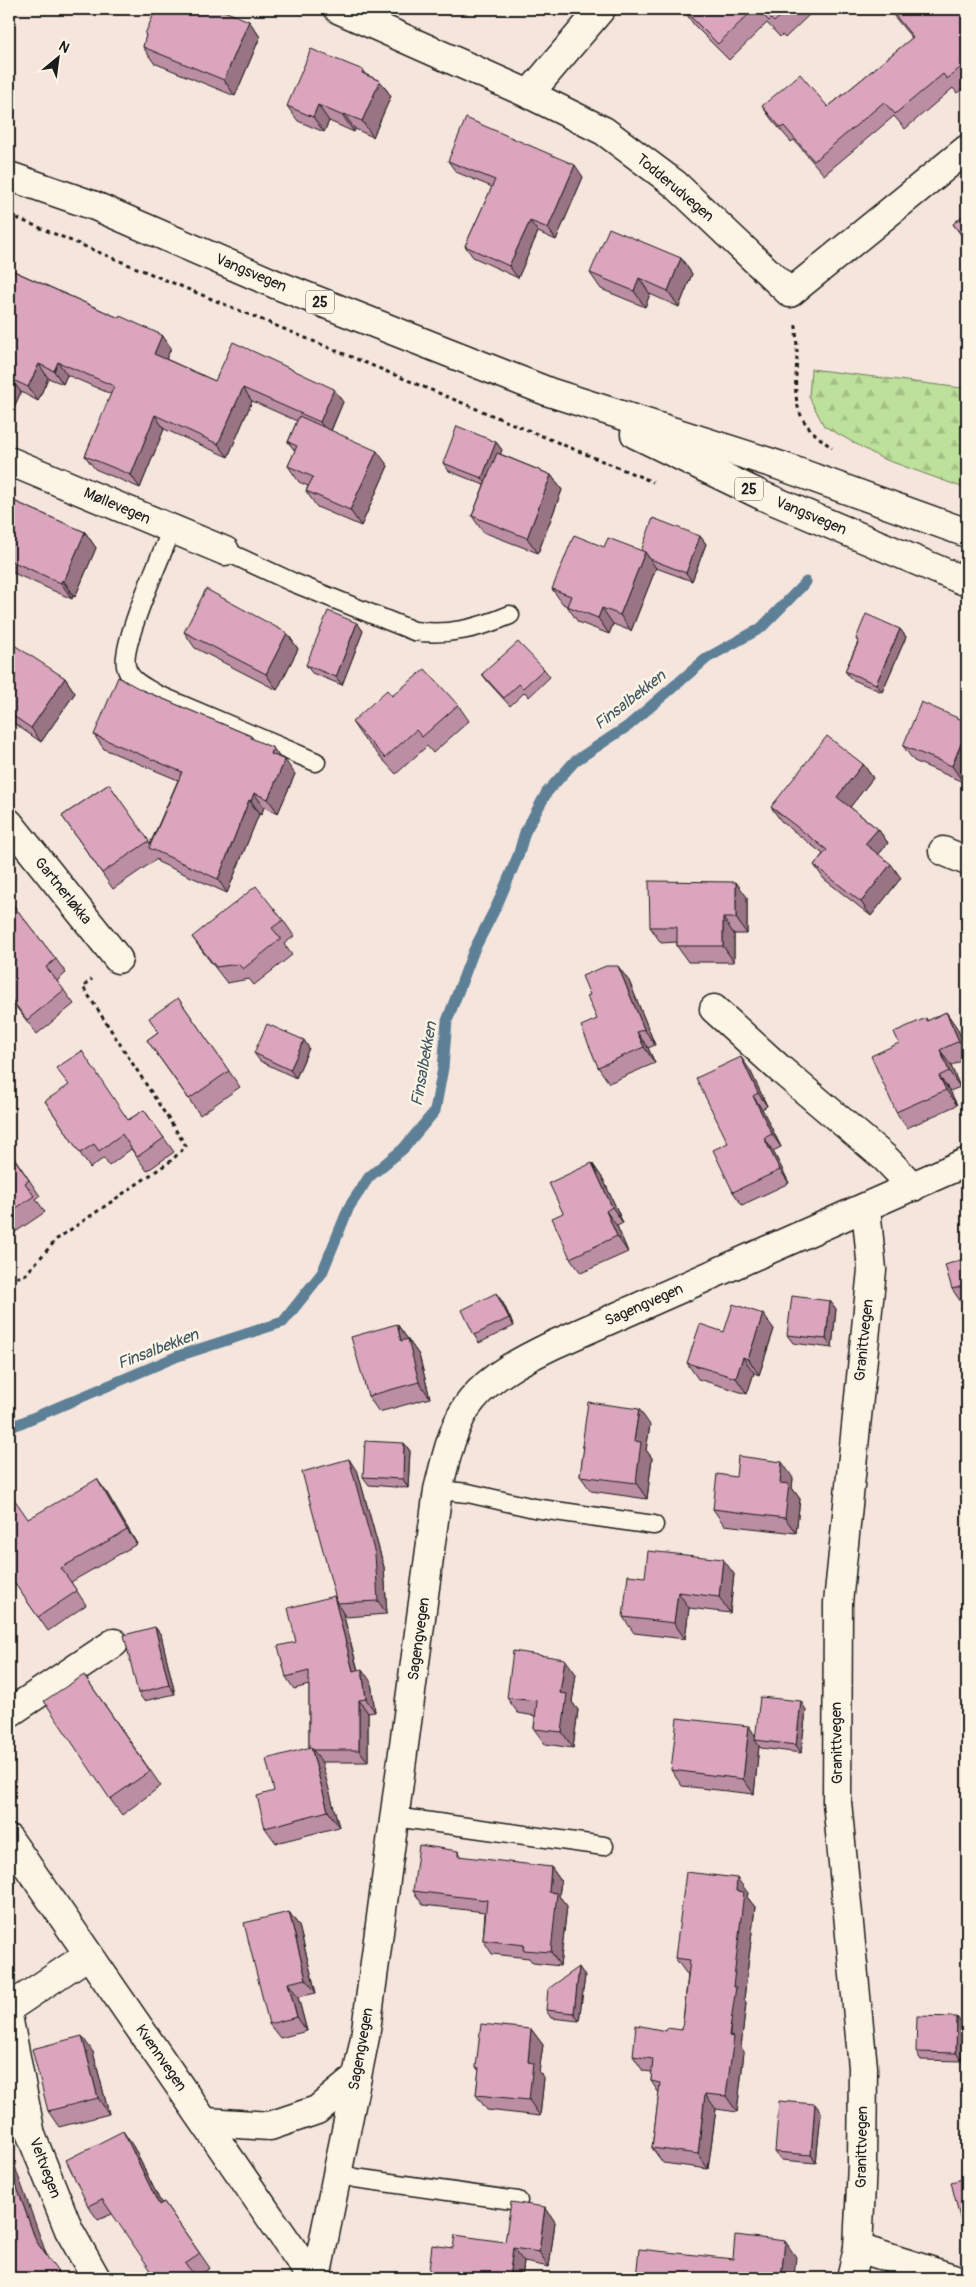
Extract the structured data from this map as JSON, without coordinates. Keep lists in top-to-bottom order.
{
  "streets": {
    "main road": [
      "Todderudvegen",
      "Vangsvegen",
      "25",
      "Møllevegen",
      "Gartnerløkka",
      "Sagengvegen",
      "Granittvegen",
      "Kvennvegen",
      "Veltvegen"
    ]
  },
  "crossings": [
    ["Sagengvegen", "Granittvegen"]
  ],
  "water": ["Finsalbekken"],
  "north": "top right"
}
